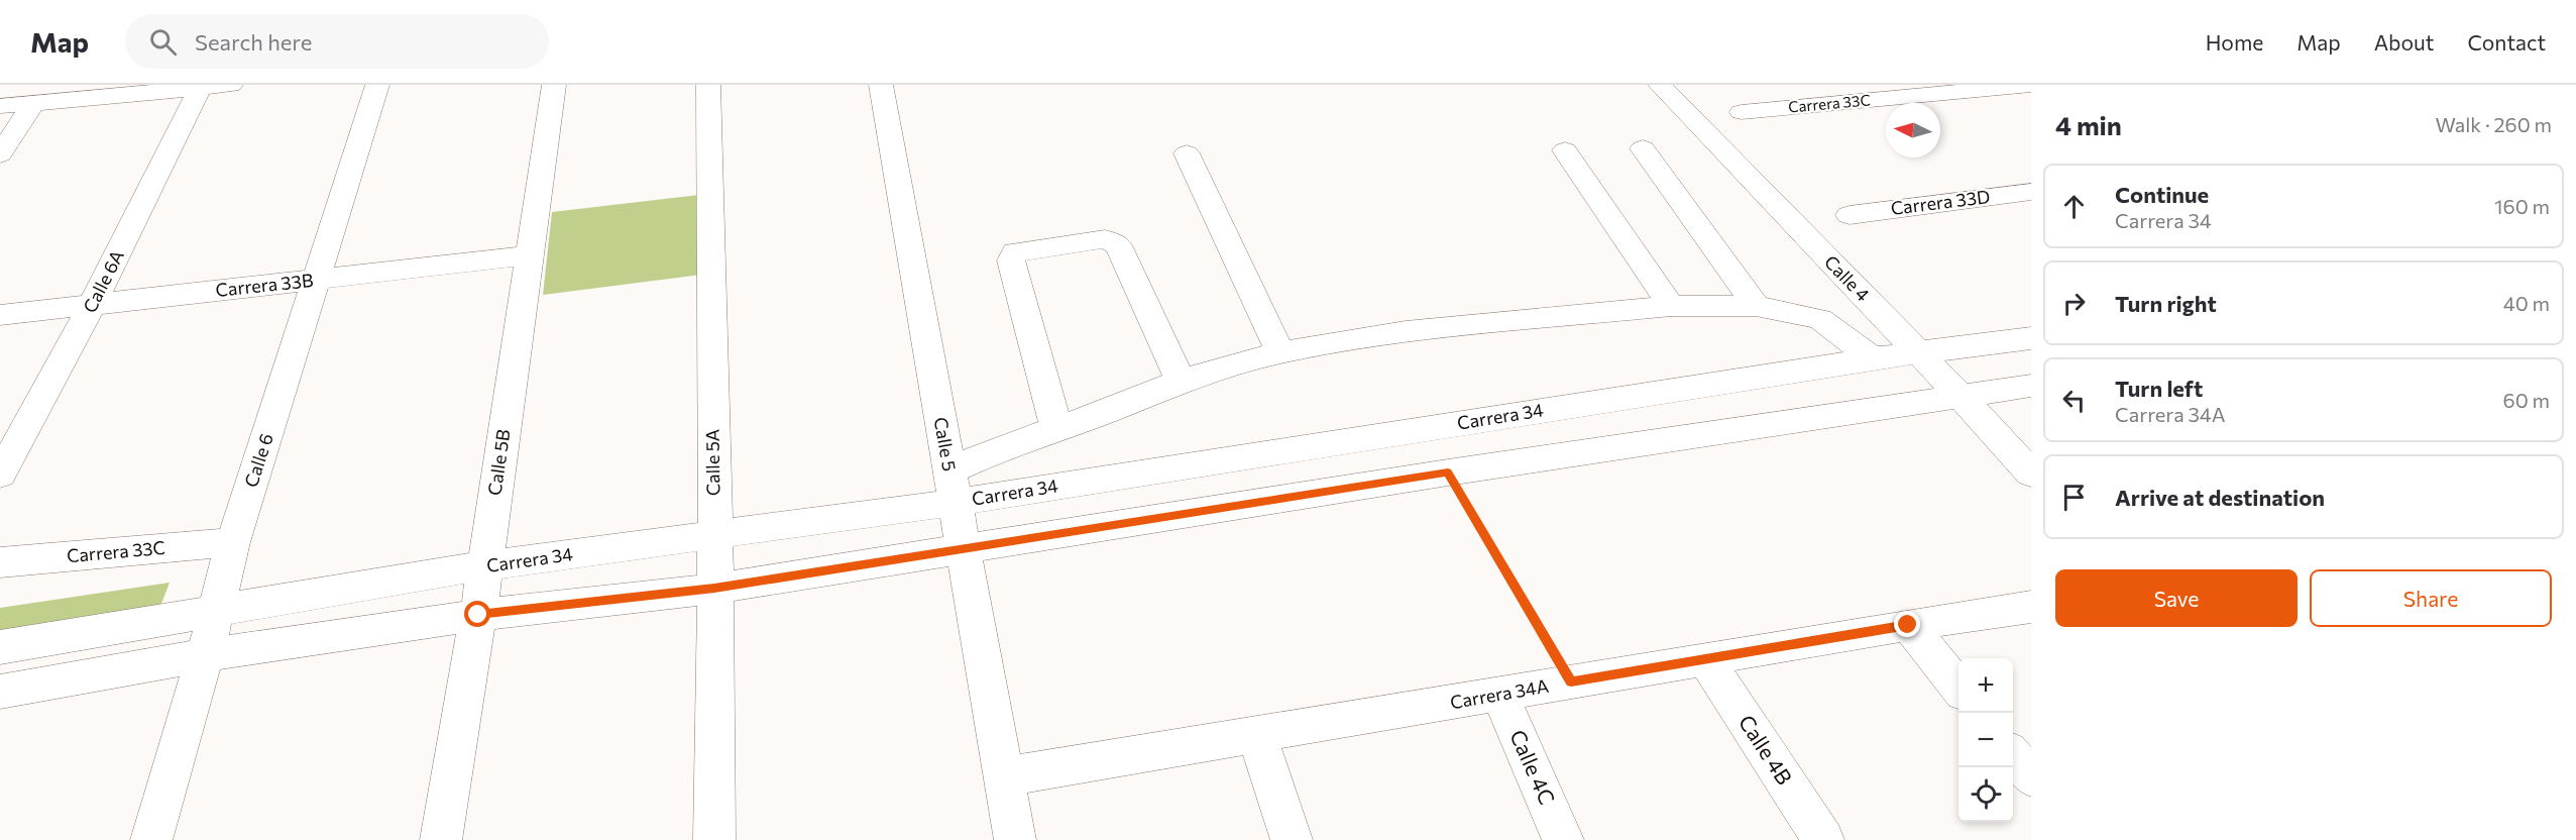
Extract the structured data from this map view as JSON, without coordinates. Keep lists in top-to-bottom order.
{
  "streets": {
    "street": [
      "Carrera 33C",
      "Carrera 33D",
      "Calle 4",
      "Calle 6A",
      "Carrera 33B",
      "Carrera 34",
      "Calle 5",
      "Calle 6",
      "Calle 5B",
      "Calle 5A",
      "Carrera 34A",
      "Calle 4B",
      "Calle 4C"
    ]
  },
  "crossings": [
    ["Carrera 33C", "Calle 6"],
    ["Calle 4", "Carrera 34"],
    ["Calle 6A", "Carrera 33B"],
    ["Carrera 33B", "Calle 6"],
    ["Carrera 33B", "Calle 5B"],
    ["Carrera 34", "Calle 5"],
    ["Carrera 34", "Calle 6"],
    ["Carrera 34", "Calle 5B"],
    ["Carrera 34", "Calle 5A"],
    ["Calle 5", "Carrera 34A"],
    ["Carrera 34A", "Calle 4B"],
    ["Carrera 34A", "Calle 4C"]
  ],
  "north": "left",
  "page": {
    "header": "Map",
    "search": "Search here",
    "nav": [
      "Home",
      "Map",
      "About",
      "Contact"
    ],
    "heading": ["4 min", "Walk · 260 m"],
    "list": [
      ["Continue", "Carrera 34", "160 m"],
      ["Turn right", "40 m"],
      ["Turn left", "Carrera 34A", "60 m"],
      "Arrive at destination"
    ],
    "buttons": ["Save", "Share"],
    "map_buttons": ["+", "−"]
  }
}
